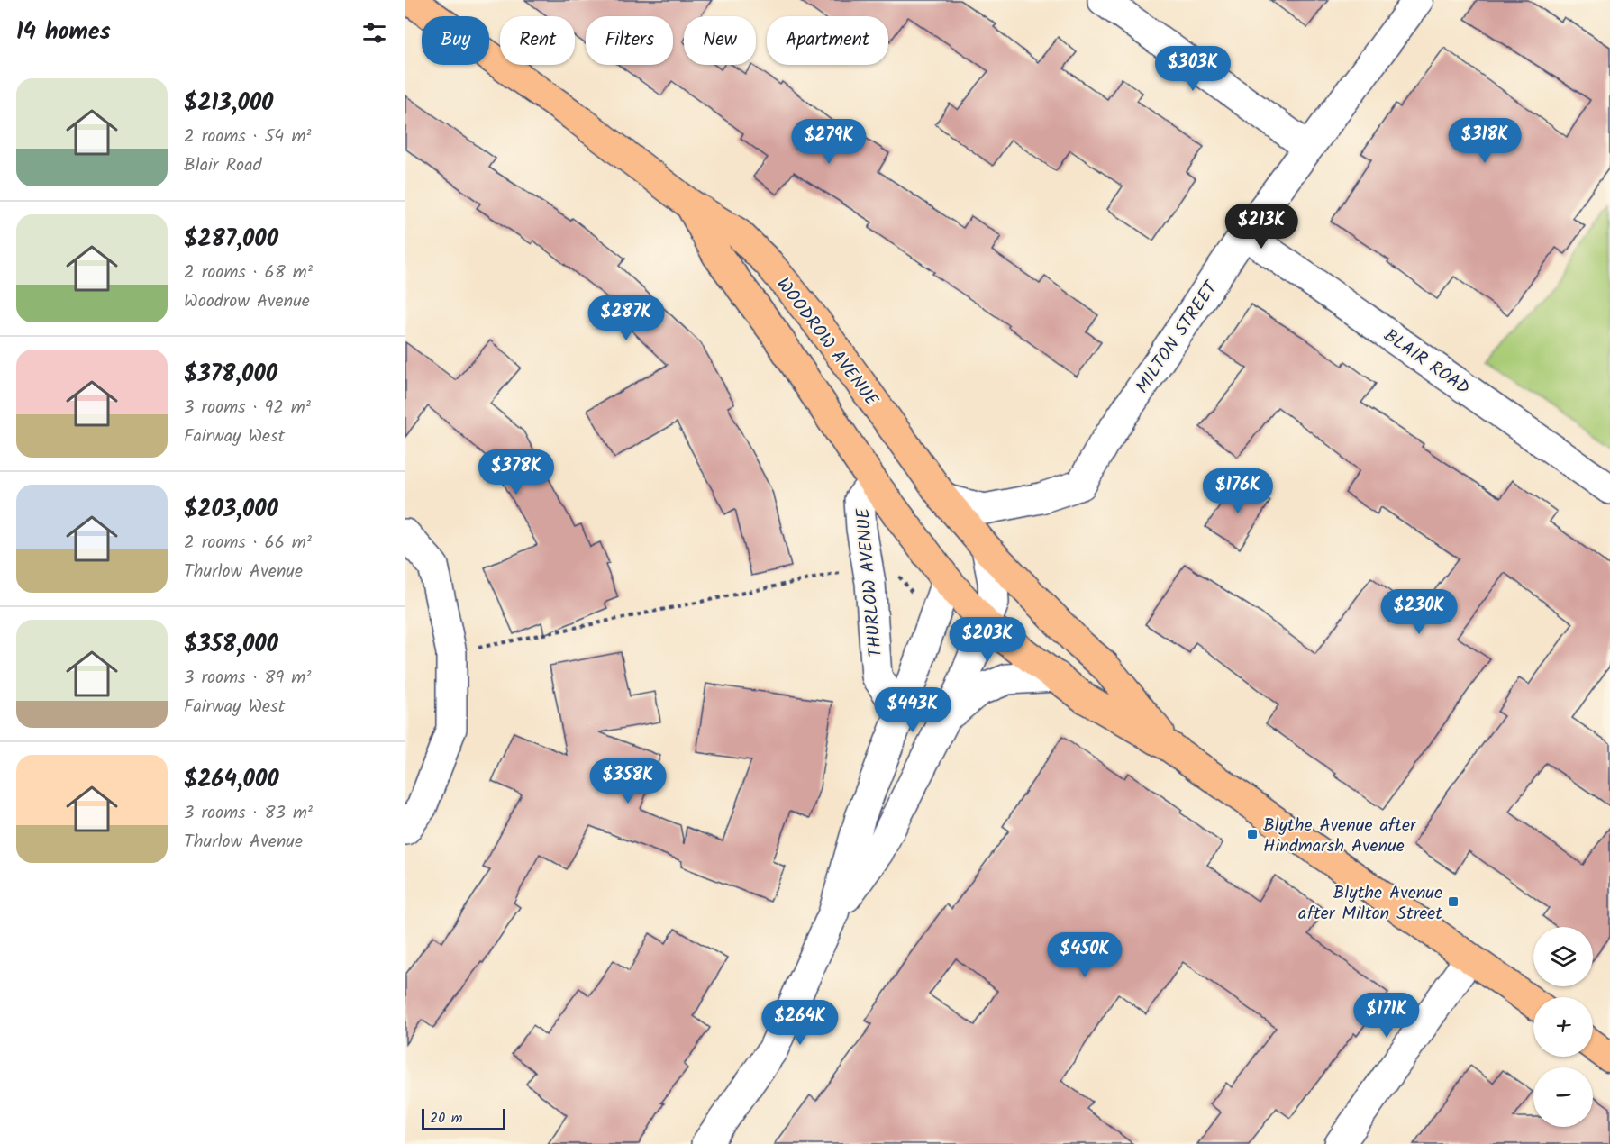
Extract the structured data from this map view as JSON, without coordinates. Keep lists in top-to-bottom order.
{
  "streets": {
    "main road": ["WOODROW AVENUE"],
    "street": ["MILTON STREET", "BLAIR ROAD", "THURLOW AVENUE"]
  },
  "crossings": [
    ["MILTON STREET", "WOODROW AVENUE"],
    ["MILTON STREET", "BLAIR ROAD"],
    ["WOODROW AVENUE", "THURLOW AVENUE"]
  ],
  "places": {
    "transit": ["Blythe Avenue after Hindmarsh Avenue", "Blythe Avenue after Milton Street"]
  },
  "scale_bar": "20 m",
  "page": {
    "heading": "14 homes",
    "chip": [
      "Buy",
      "Rent",
      "Filters",
      "New",
      "Apartment"
    ],
    "price": [
      "$303K",
      "$318K",
      "$279K",
      "$213K",
      "$287K",
      "$378K",
      "$176K",
      "$230K",
      "$203K",
      "$443K",
      "$358K",
      "$450K",
      "$171K",
      "$264K"
    ],
    "list": [
      {
        "name": "$213,000",
        "note": "2 rooms · 54 m² · Blair Road"
      },
      {
        "name": "$287,000",
        "note": "2 rooms · 68 m² · Woodrow Avenue"
      },
      {
        "name": "$378,000",
        "note": "3 rooms · 92 m² · Fairway West"
      },
      {
        "name": "$203,000",
        "note": "2 rooms · 66 m² · Thurlow Avenue"
      },
      {
        "name": "$358,000",
        "note": "3 rooms · 89 m² · Fairway West"
      },
      {
        "name": "$264,000",
        "note": "3 rooms · 83 m² · Thurlow Avenue"
      }
    ],
    "map_buttons": ["+", "−"],
    "scale": "20 m"
  }
}
